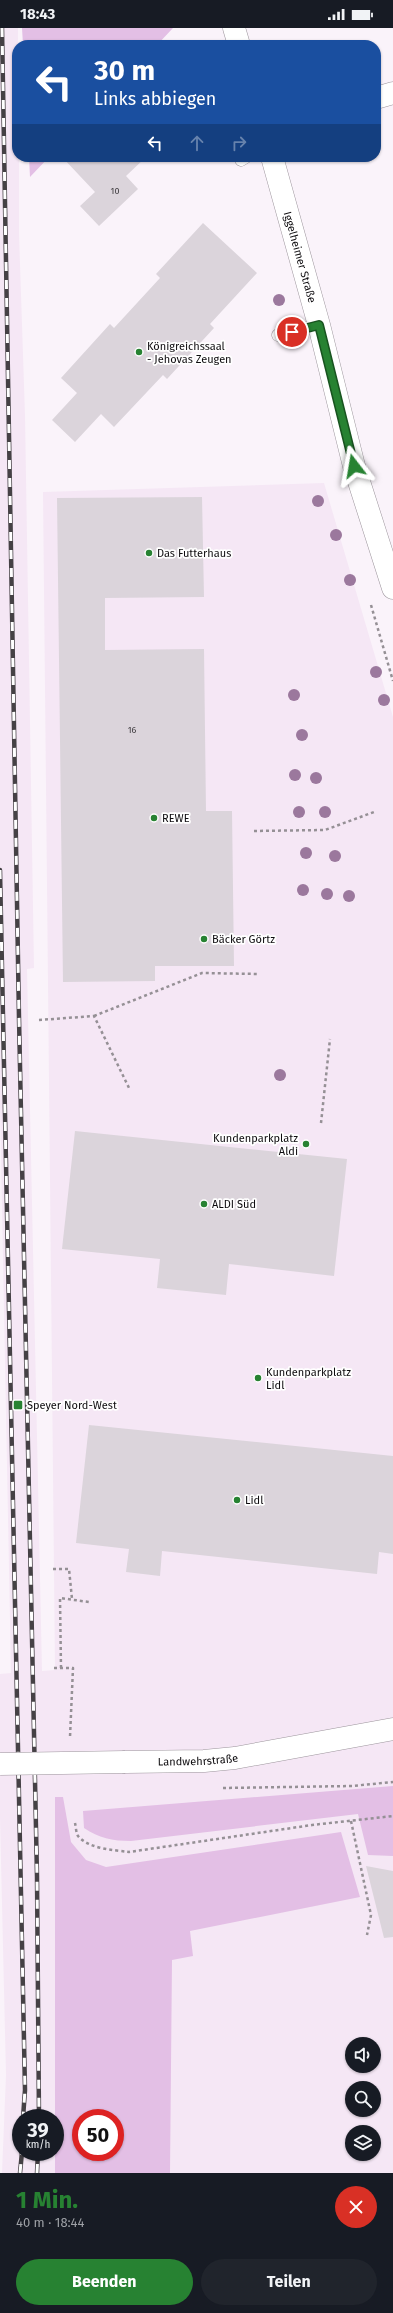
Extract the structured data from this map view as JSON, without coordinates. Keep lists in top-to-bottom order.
{
  "streets": {
    "main road": ["Iggelheimer Straße", "Landwehrstraße"]
  },
  "places": {
    "other": [
      "Königreichssaal - Jehovas Zeugen",
      "Das Futterhaus",
      "REWE",
      "Bäcker Görtz",
      "Kundenparkplatz Aldi",
      "ALDI Süd",
      "Kundenparkplatz Lidl",
      "Lidl"
    ],
    "transit": ["Speyer Nord-West"]
  },
  "house_numbers": ["10", "16"],
  "page": {
    "status": "18:43",
    "turn": ["30 m", "Links abbiegen"],
    "speed": "39 km/h",
    "limit": "50",
    "heading": ["1 Min.", "40 m · 18:44"],
    "buttons": ["Beenden", "Teilen"]
  }
}
